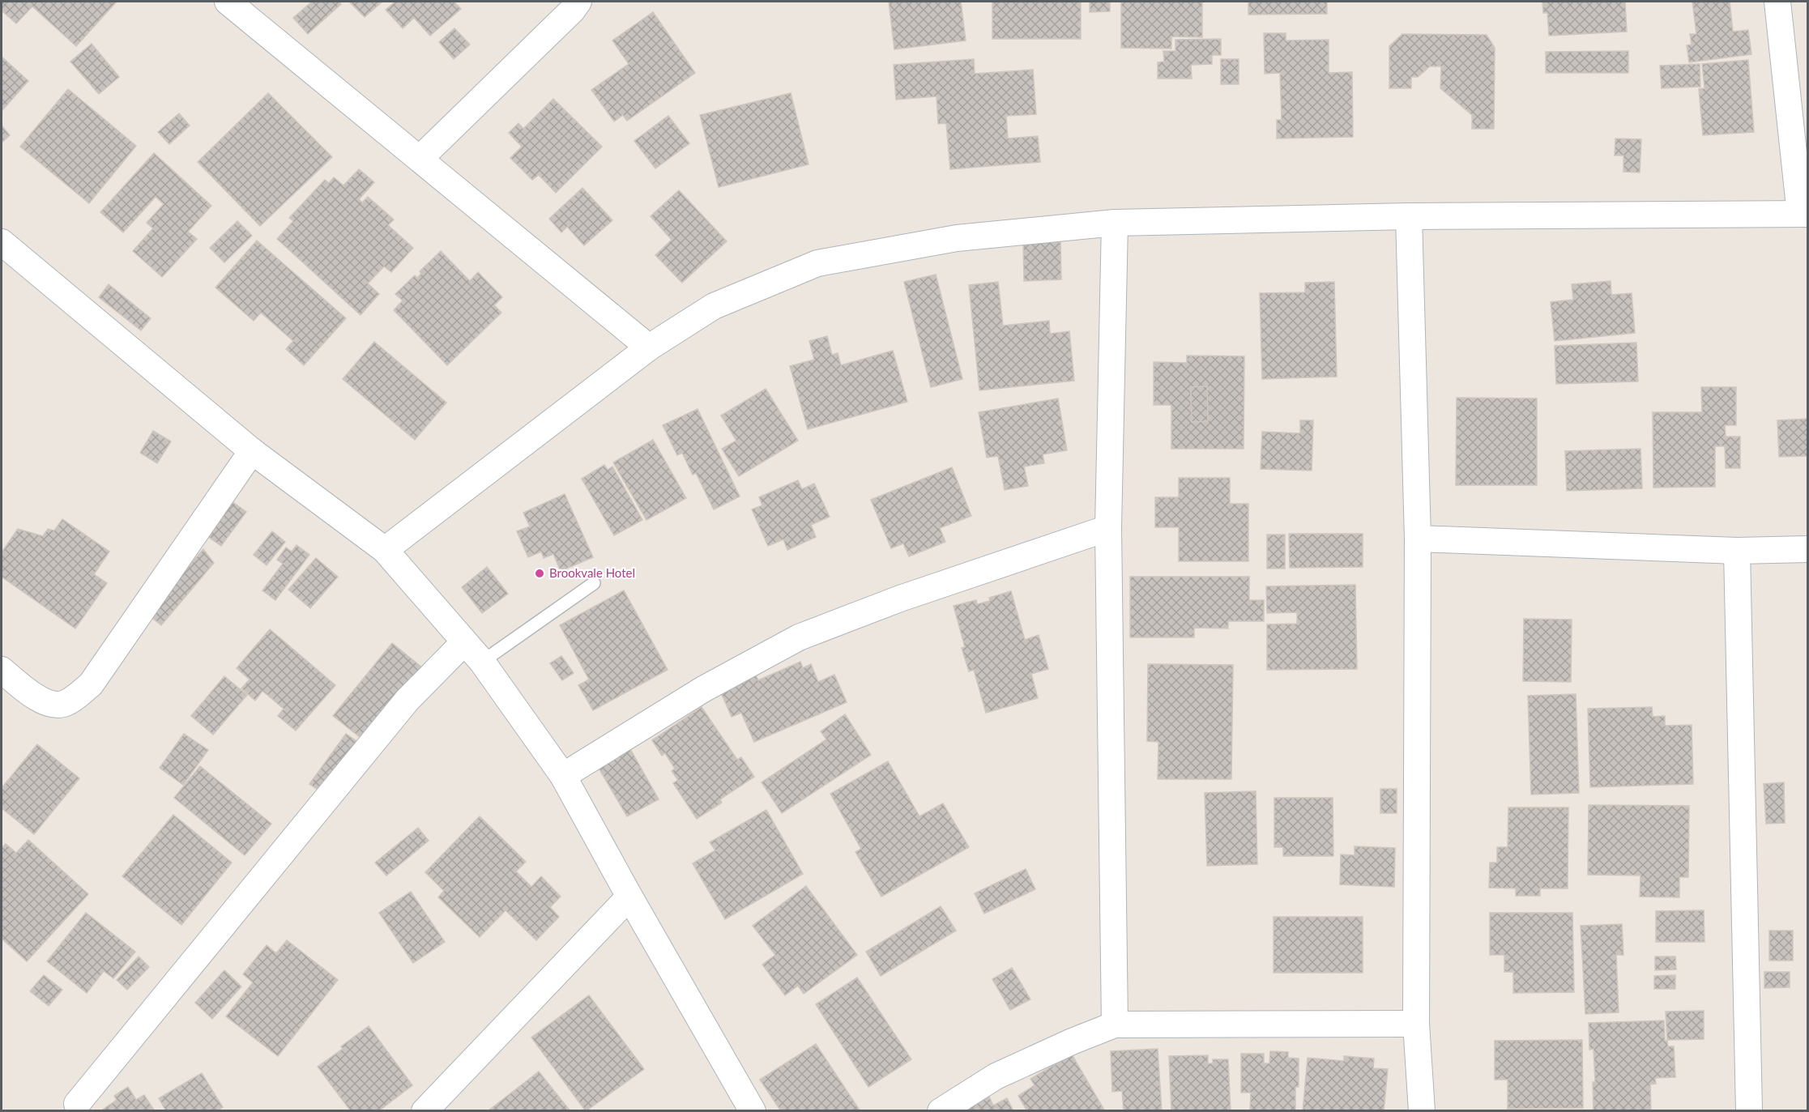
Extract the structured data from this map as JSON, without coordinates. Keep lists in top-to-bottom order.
{
  "places": ["Brookvale Hotel"]
}
